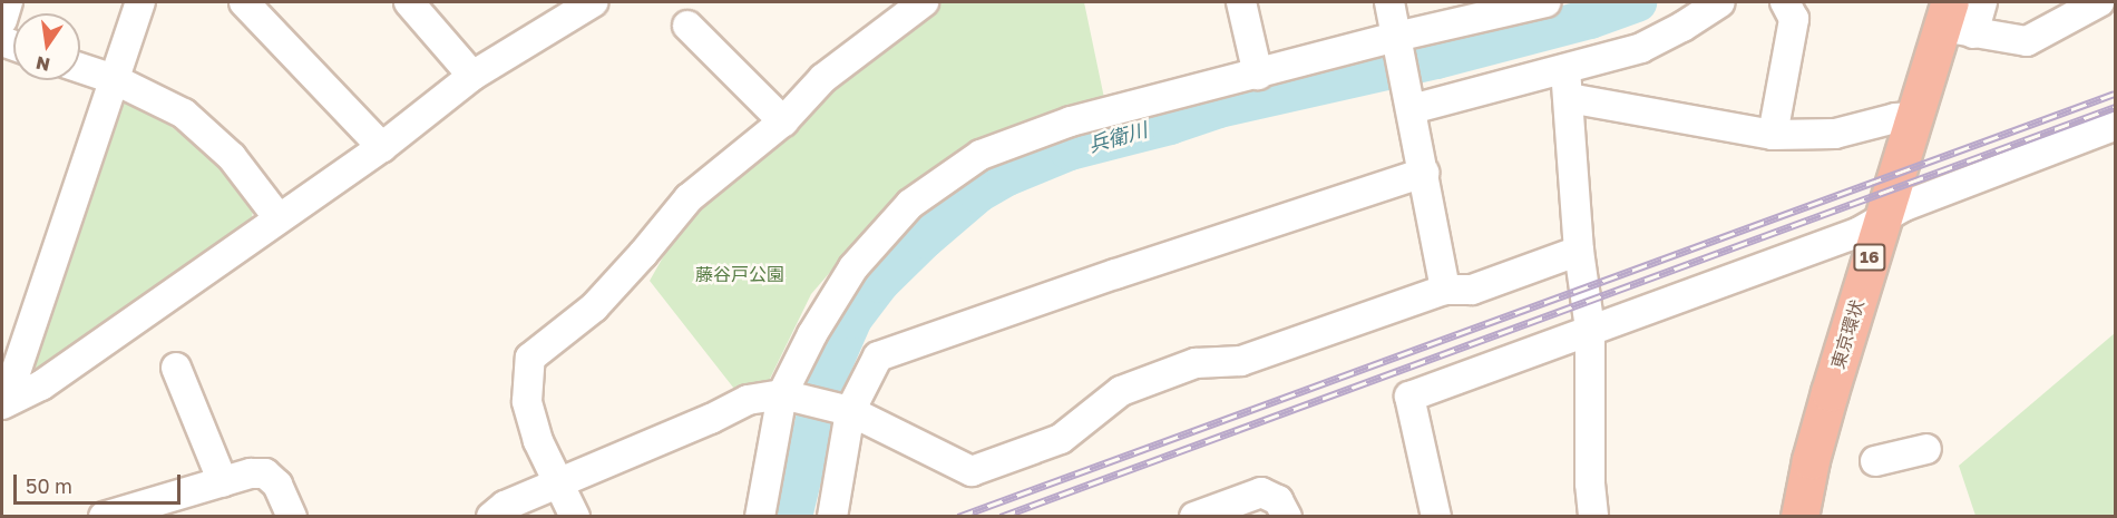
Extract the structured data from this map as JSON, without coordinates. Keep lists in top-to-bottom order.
{
  "streets": {
    "highway": ["16", "東京環状"]
  },
  "water": ["兵衛川"],
  "parks": ["藤谷戸公園"],
  "scale_bar": "50 m",
  "north": "bottom"
}
